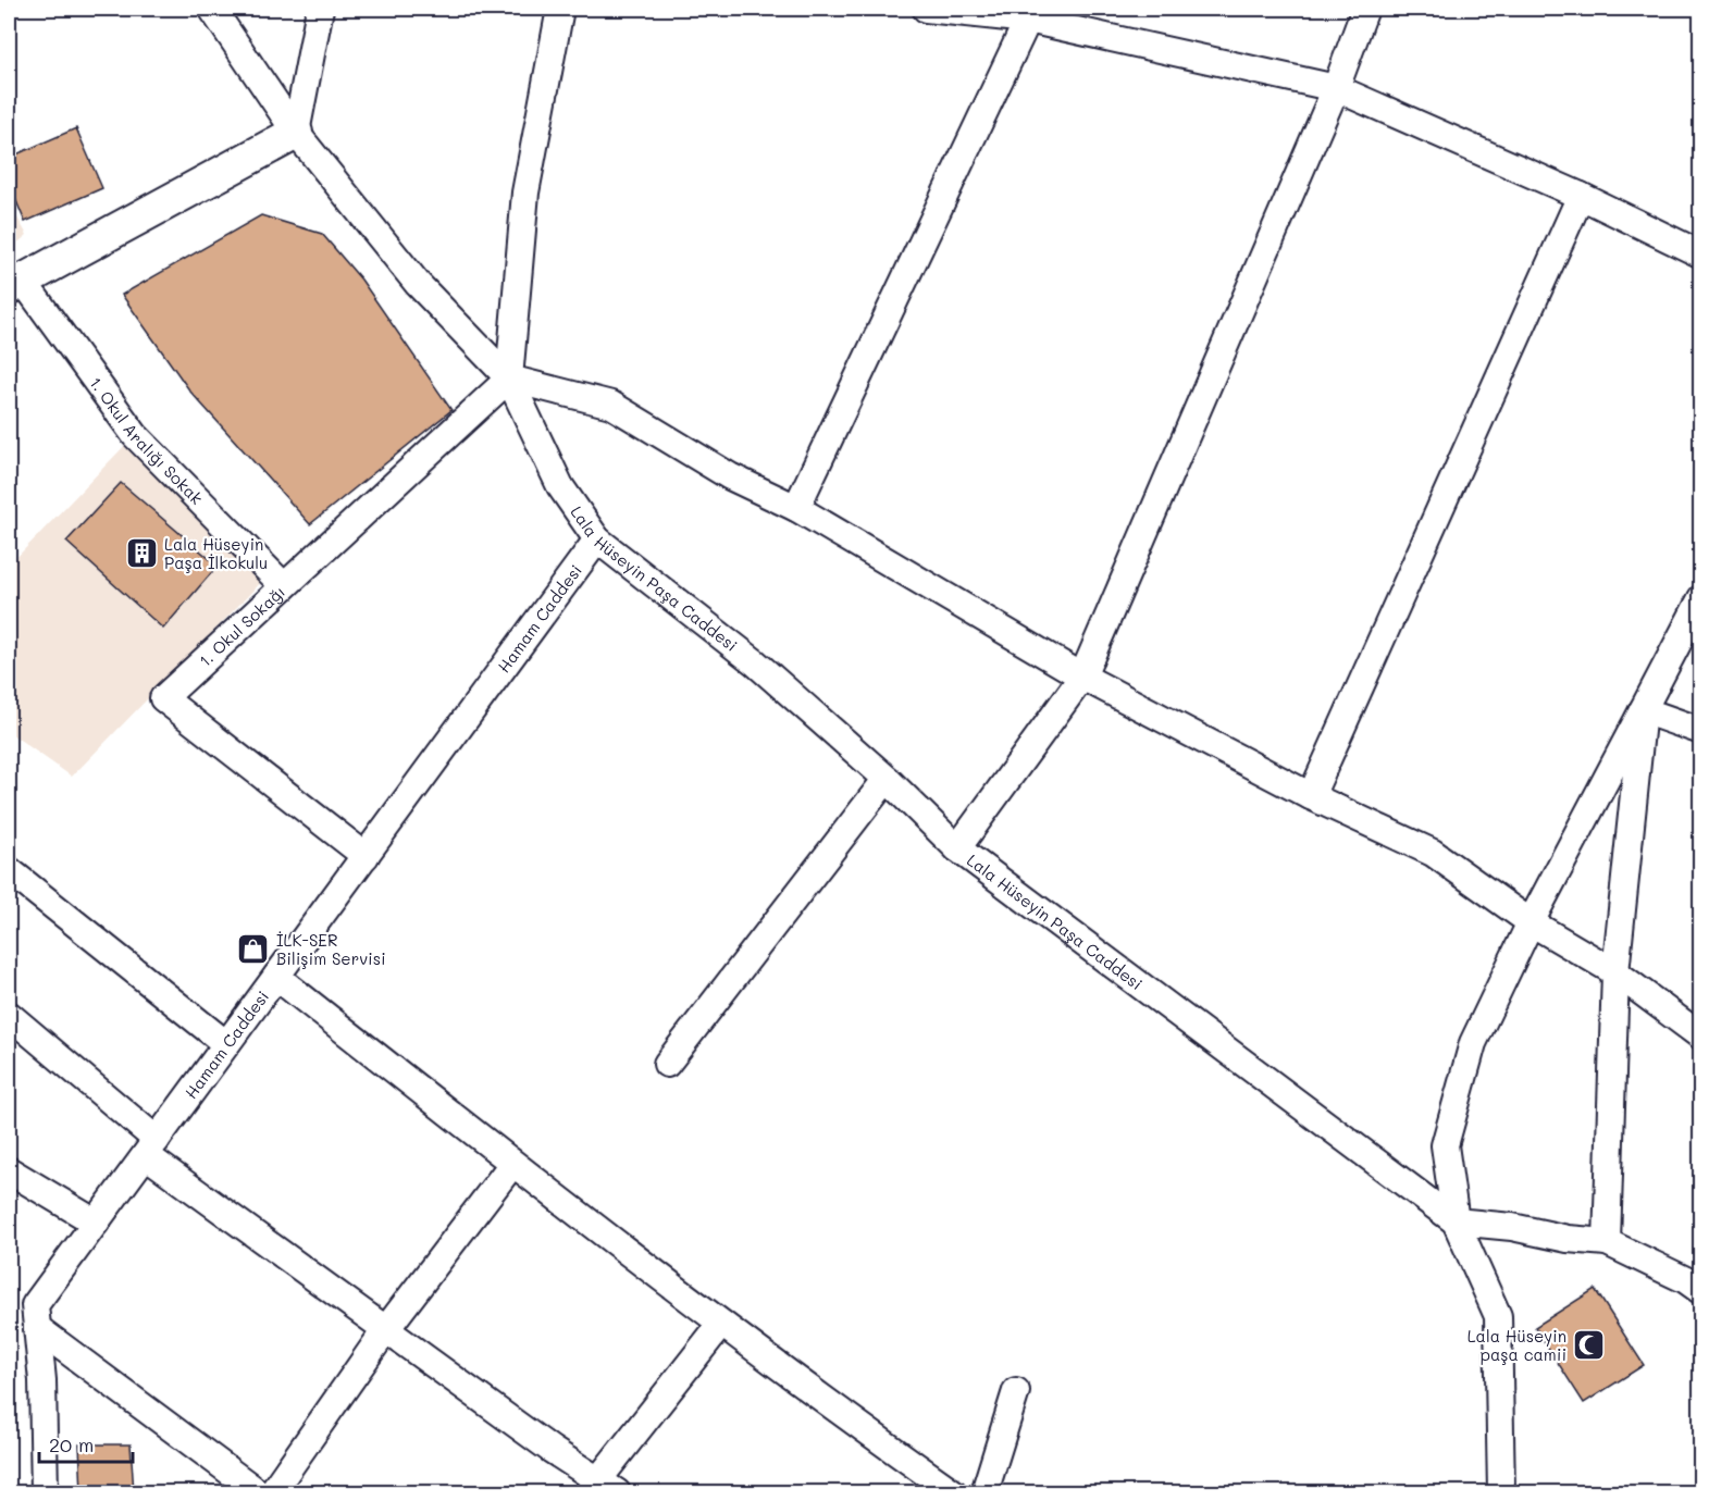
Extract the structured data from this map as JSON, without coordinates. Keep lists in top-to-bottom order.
{
  "streets": {
    "street": [
      "1. Okul Aralığı Sokak",
      "Lala Hüseyin Paşa Caddesi",
      "Hamam Caddesi",
      "1. Okul Sokağı"
    ]
  },
  "crossings": [
    ["1. Okul Aralığı Sokak", "1. Okul Sokağı"],
    ["Lala Hüseyin Paşa Caddesi", "Hamam Caddesi"],
    ["Lala Hüseyin Paşa Caddesi", "1. Okul Sokağı"],
    ["Hamam Caddesi", "1. Okul Sokağı"]
  ],
  "places": {
    "building": ["Lala Hüseyin Paşa İlkokulu"],
    "shop": ["İLK-SER Bilişim Servisi"],
    "mosque": ["Lala Hüseyin paşa camii"]
  },
  "scale_bar": "20 m"
}
